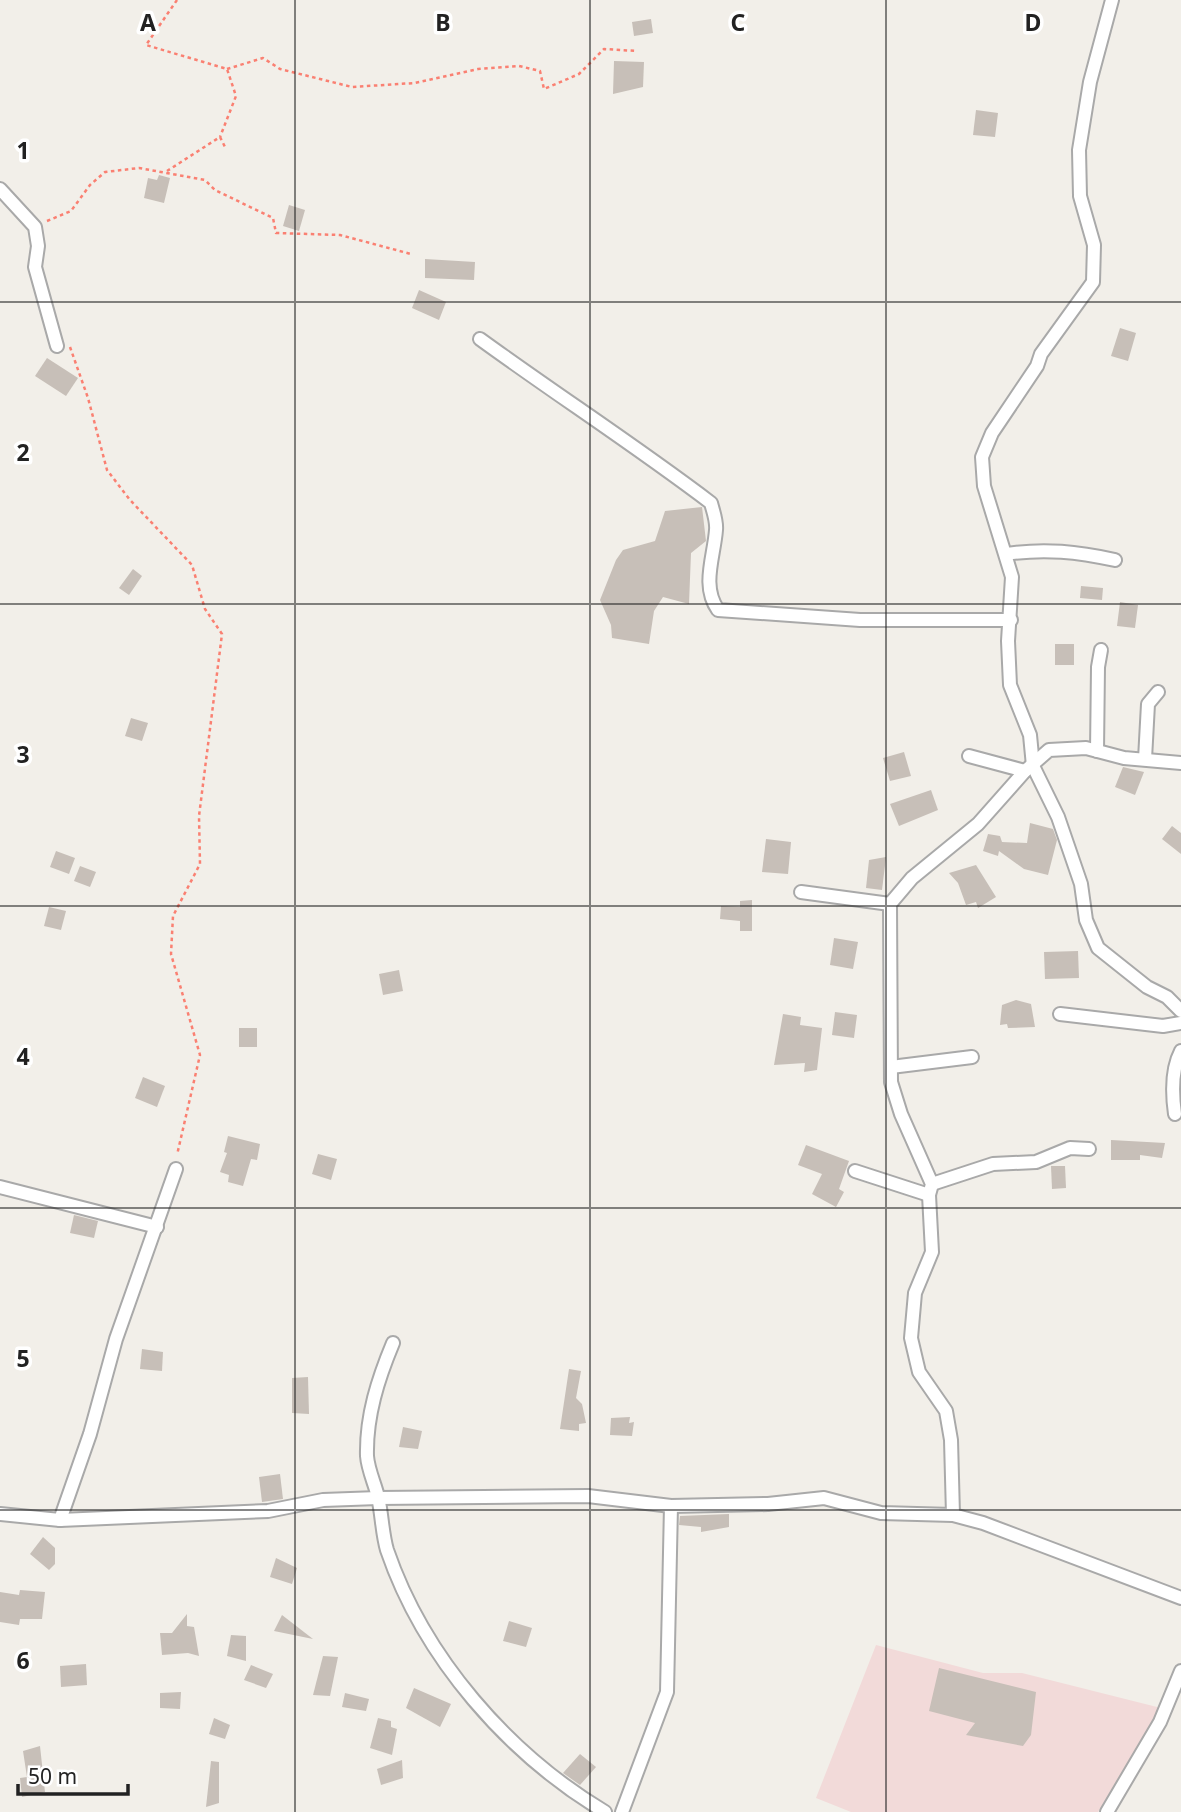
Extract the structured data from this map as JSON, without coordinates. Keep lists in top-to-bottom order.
{
  "scale_bar": "50 m",
  "grid": {
    "columns": [
      "A",
      "B",
      "C",
      "D"
    ],
    "rows": [
      "1",
      "2",
      "3",
      "4",
      "5",
      "6"
    ]
  }
}
